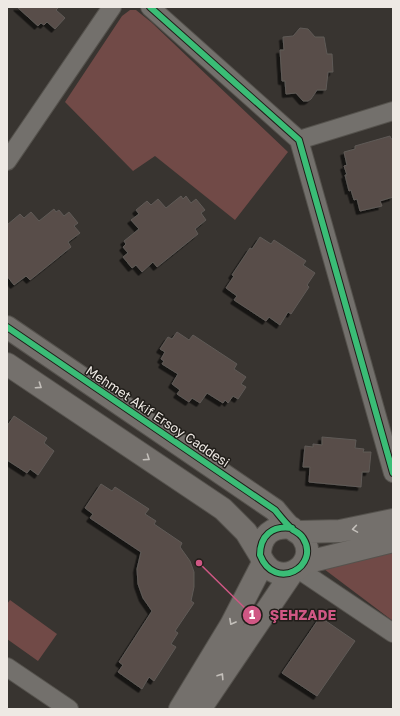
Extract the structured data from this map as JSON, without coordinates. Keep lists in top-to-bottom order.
{
  "streets": {
    "street": ["Mehmet Akif Ersoy Caddesi"]
  },
  "places": ["ŞEHZADE"]
}
